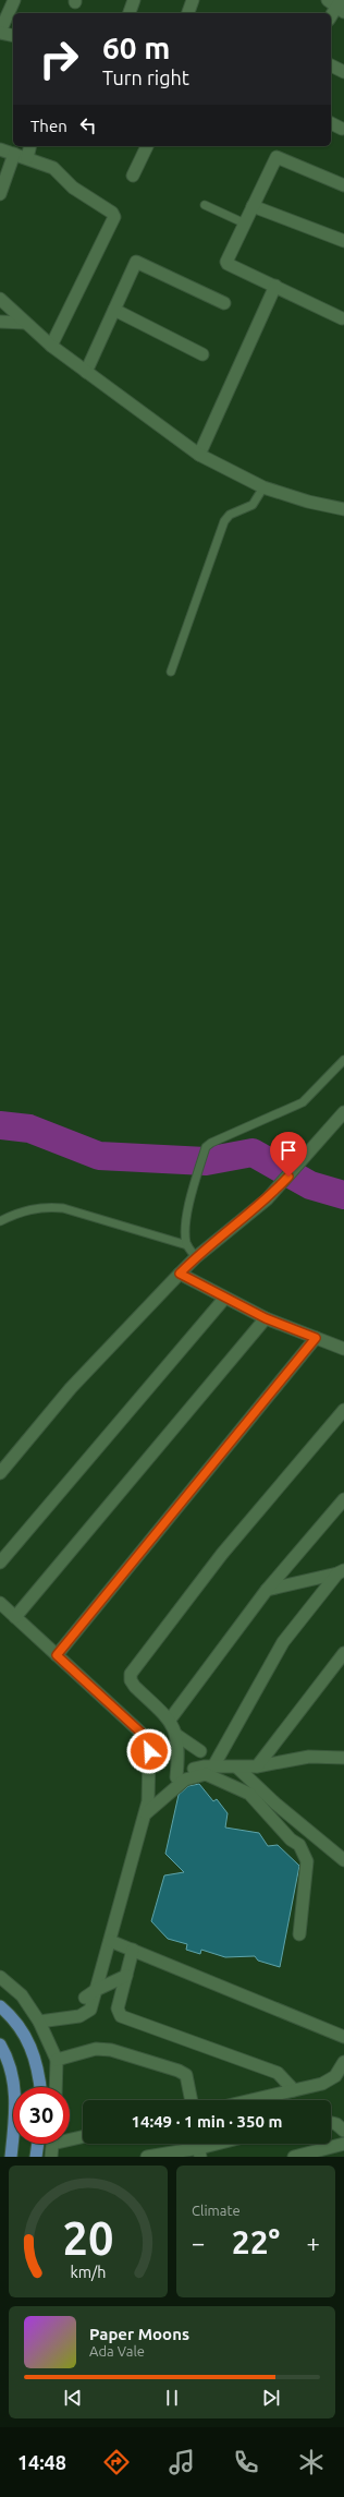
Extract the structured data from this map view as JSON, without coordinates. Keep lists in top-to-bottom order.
{
  "page": {
    "turn": ["60 m", "Turn right"],
    "then": "Then",
    "limit": "30",
    "trip": "14:49 · 1 min · 350 m",
    "tile": "Climate",
    "heat": ["−", "22°", "+"],
    "song": ["Paper Moons", "Ada Vale"],
    "tabs": "14:48",
    "gauge": ["20", "km/h"]
  }
}
